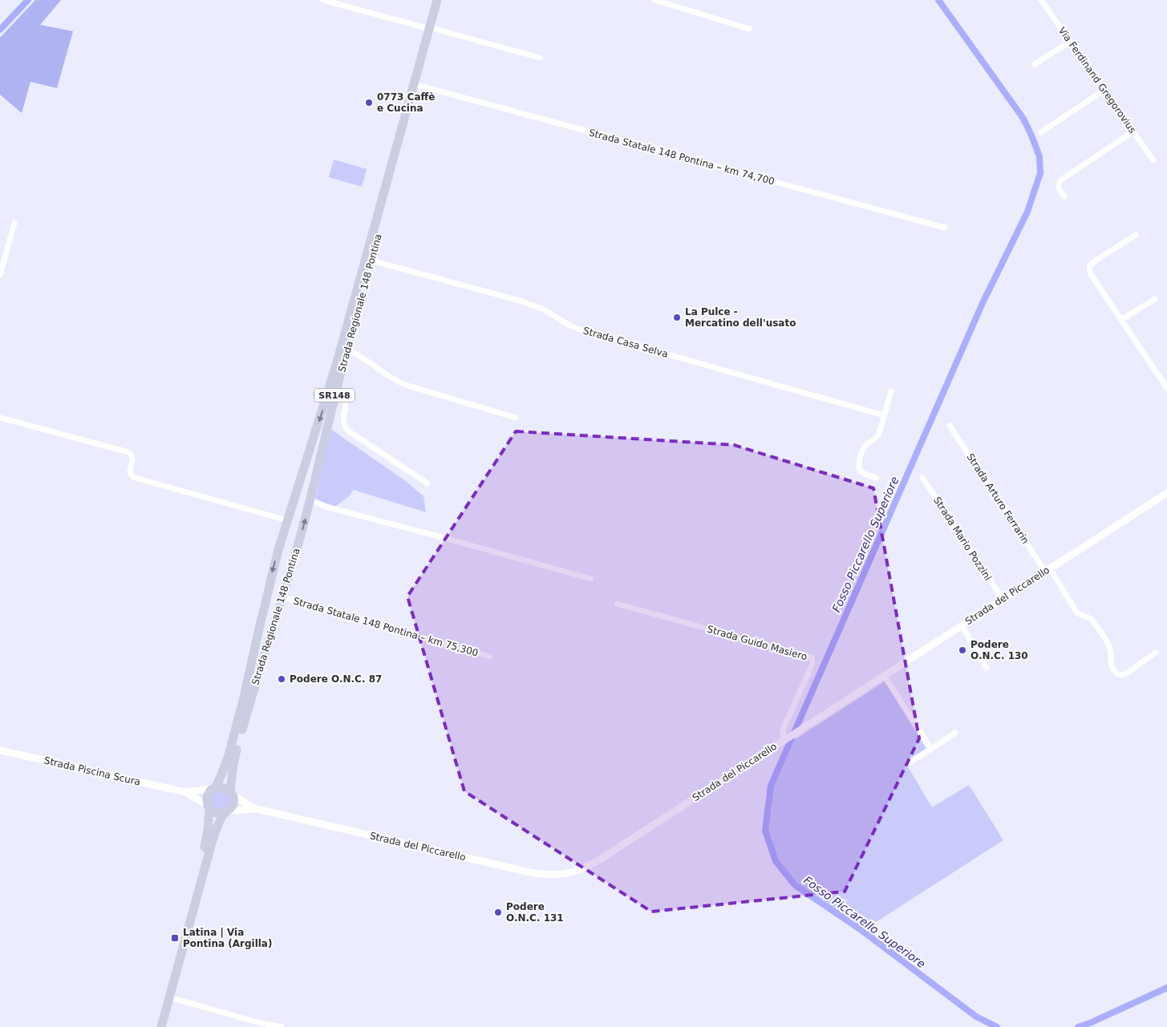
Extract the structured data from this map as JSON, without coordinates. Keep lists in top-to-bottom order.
{
  "streets": {
    "main road": ["Strada Regionale 148 Pontina", "SR148"],
    "street": [
      "Via Ferdinand Gregorovius",
      "Strada Statale 148 Pontina – km 74,700",
      "Strada Casa Selva",
      "Strada Arturo Ferrarin",
      "Strada Mario Pozzini",
      "Strada del Piccarello",
      "Strada Statale 148 Pontina – km 75,300",
      "Strada Guido Masiero",
      "Strada Piscina Scura"
    ]
  },
  "crossings": [
    ["Strada Statale 148 Pontina – km 74,700", "Strada Regionale 148 Pontina"],
    ["Strada Regionale 148 Pontina", "Strada Casa Selva"],
    ["Strada Regionale 148 Pontina", "Strada del Piccarello"],
    ["Strada Regionale 148 Pontina", "Strada Statale 148 Pontina – km 75,300"],
    ["Strada Regionale 148 Pontina", "Strada Piscina Scura"],
    ["Strada Arturo Ferrarin", "Strada del Piccarello"],
    ["Strada Mario Pozzini", "Strada del Piccarello"],
    ["Strada del Piccarello", "Strada Guido Masiero"],
    ["Strada del Piccarello", "Strada Piscina Scura"]
  ],
  "water": ["Fosso Piccarello Superiore"],
  "places": {
    "other": [
      "0773 Caffè e Cucina",
      "La Pulce - Mercatino dell'usato",
      "Podere O.N.C. 130",
      "Podere O.N.C. 87",
      "Podere O.N.C. 131"
    ],
    "transit": ["Latina | Via Pontina (Argilla)"]
  }
}
